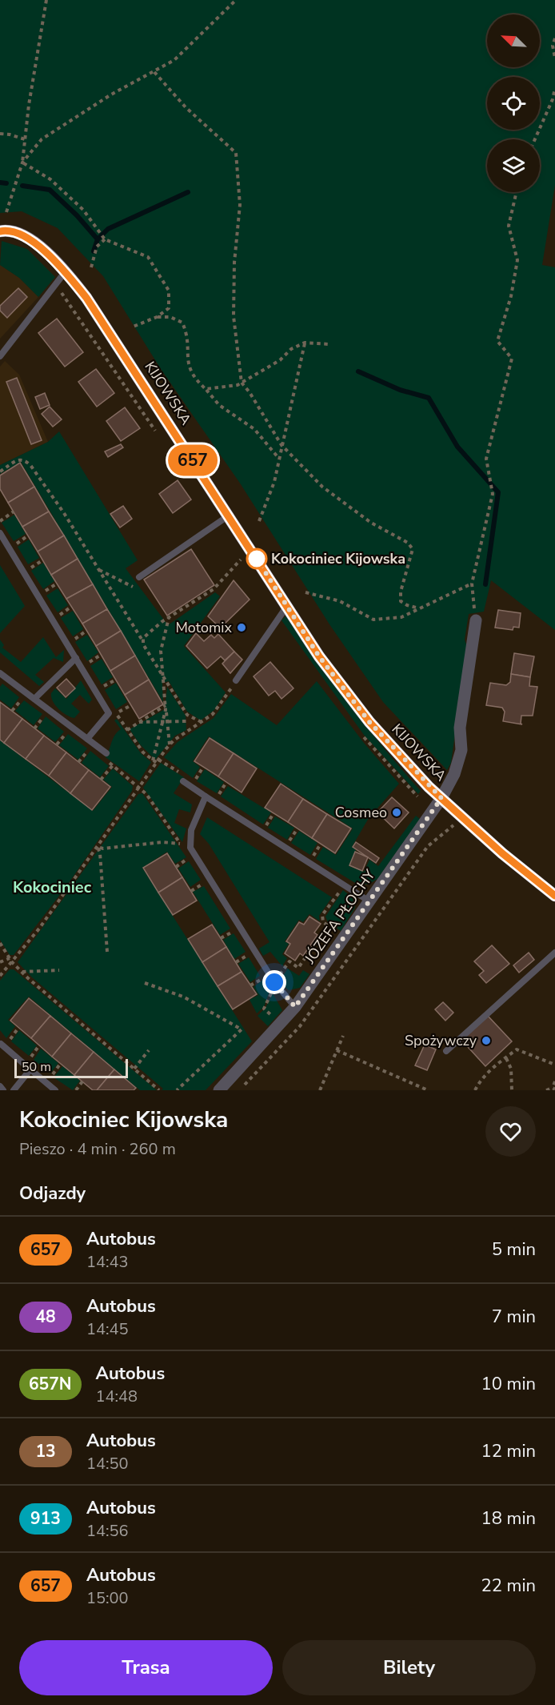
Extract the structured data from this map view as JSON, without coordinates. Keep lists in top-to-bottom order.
{
  "streets": {
    "street": ["KIJOWSKA", "JÓZEFA PŁOCHY"]
  },
  "crossings": [
    ["KIJOWSKA", "JÓZEFA PŁOCHY"]
  ],
  "districts": ["Kokociniec"],
  "places": [
    "Kokociniec Kijowska",
    "Motomix",
    "Cosmeo",
    "Spożywczy"
  ],
  "lines": ["bus line 657"],
  "scale_bar": "50 m",
  "north": "top left",
  "page": {
    "on_map": "657",
    "scale": "50 m",
    "heading": [
      ["Kokociniec Kijowska", "Pieszo · 4 min · 260 m"],
      "Odjazdy"
    ],
    "list": [
      {
        "mark": "657",
        "name": "Autobus",
        "note": "14:43",
        "value": "5 min"
      },
      {
        "mark": "48",
        "name": "Autobus",
        "note": "14:45",
        "value": "7 min"
      },
      {
        "mark": "657N",
        "name": "Autobus",
        "note": "14:48",
        "value": "10 min"
      },
      {
        "mark": "13",
        "name": "Autobus",
        "note": "14:50",
        "value": "12 min"
      },
      {
        "mark": "913",
        "name": "Autobus",
        "note": "14:56",
        "value": "18 min"
      },
      {
        "mark": "657",
        "name": "Autobus",
        "note": "15:00",
        "value": "22 min"
      }
    ],
    "buttons": ["Trasa", "Bilety"]
  }
}
